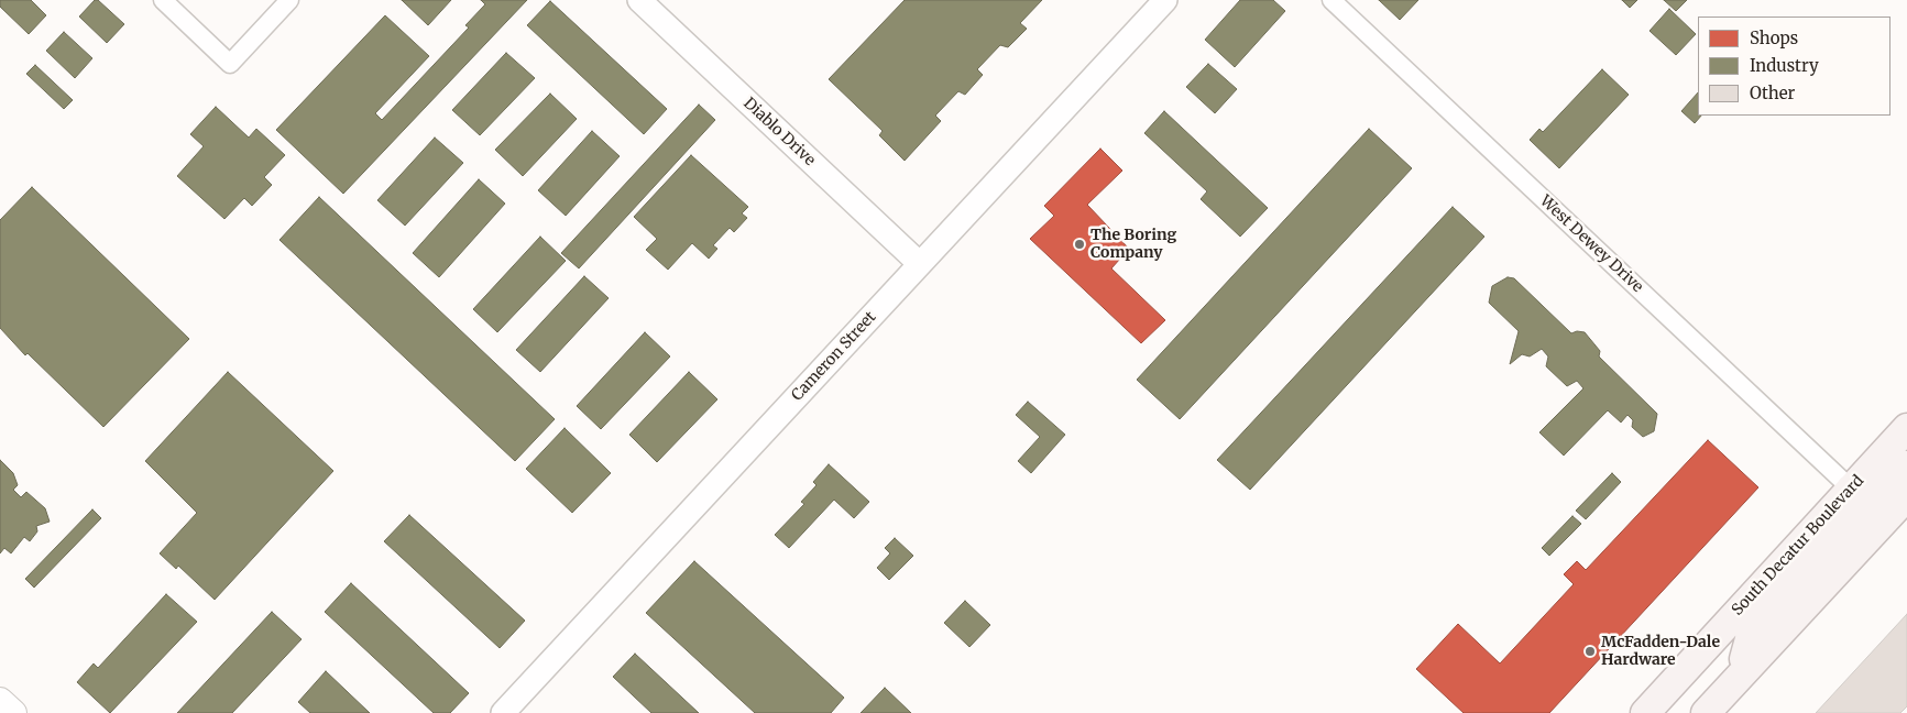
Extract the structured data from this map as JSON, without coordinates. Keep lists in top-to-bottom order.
{
  "streets": {
    "main road": ["South Decatur Boulevard"],
    "street": ["Diablo Drive", "West Dewey Drive", "Cameron Street"]
  },
  "crossings": [
    ["Diablo Drive", "Cameron Street"],
    ["West Dewey Drive", "South Decatur Boulevard"]
  ],
  "places": ["The Boring Company", "McFadden-Dale Hardware"],
  "legend": ["Shops", "Industry", "Other"]
}
